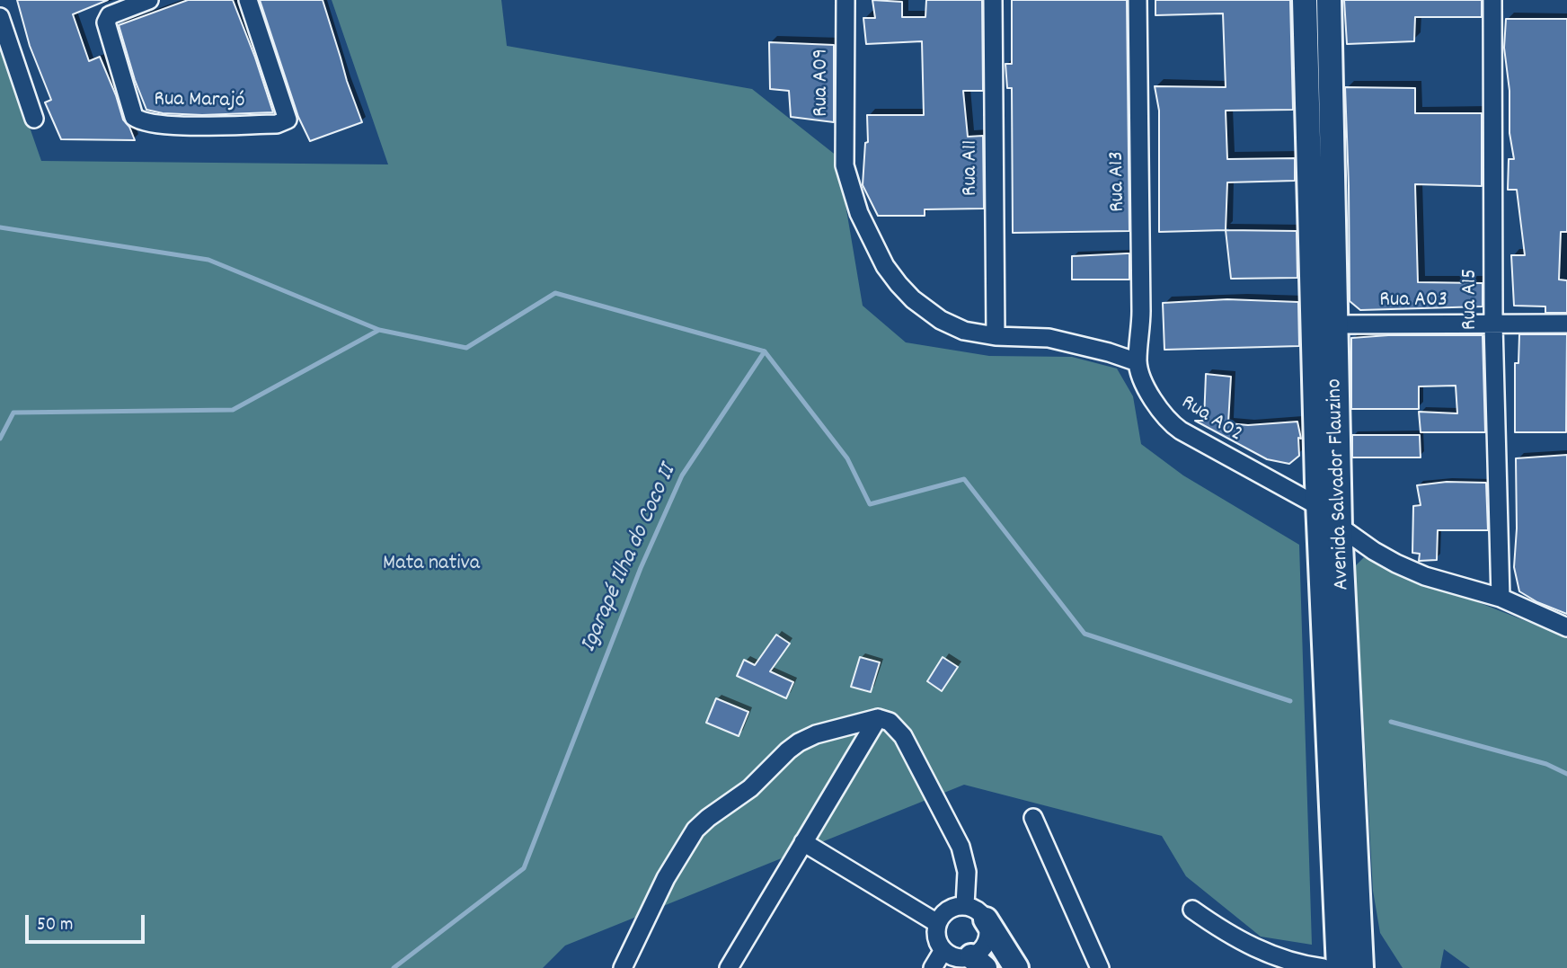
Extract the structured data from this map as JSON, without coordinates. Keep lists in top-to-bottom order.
{
  "streets": {
    "street": [
      "Rua A09",
      "Rua Marajó",
      "Rua A11",
      "Rua A13",
      "Rua A15",
      "Rua A03",
      "Rua A02",
      "Avenida Salvador Flauzino"
    ]
  },
  "crossings": [
    ["Rua A09", "Rua A11"],
    ["Rua A13", "Rua A02"],
    ["Rua A15", "Rua A03"],
    ["Rua A15", "Rua A02"],
    ["Rua A03", "Avenida Salvador Flauzino"],
    ["Rua A02", "Avenida Salvador Flauzino"]
  ],
  "water": ["Igarapé Ilha do Coco II"],
  "parks": ["Mata nativa"],
  "scale_bar": "50 m"
}
